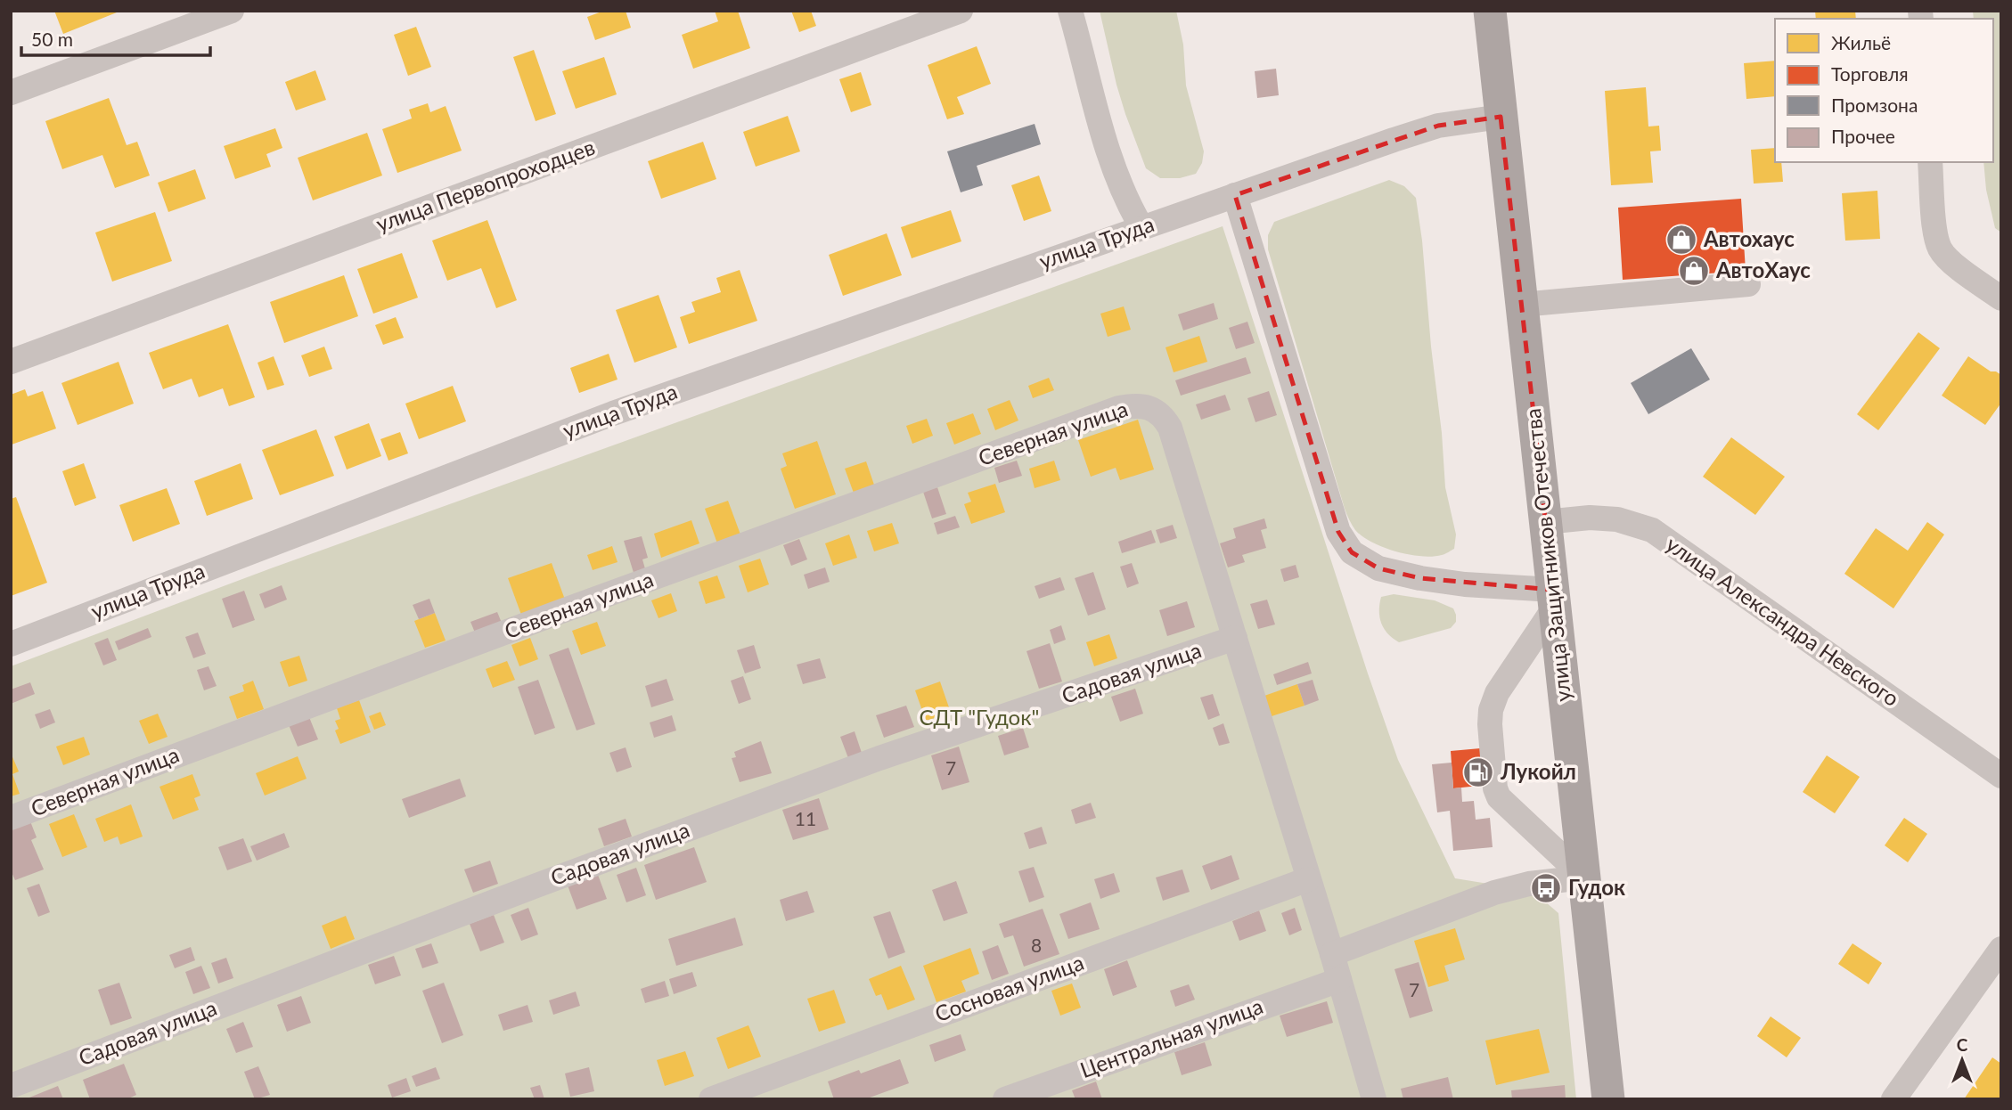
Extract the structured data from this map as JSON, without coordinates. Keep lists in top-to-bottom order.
{
  "streets": {
    "main road": ["улица Защитников Отечества"],
    "street": [
      "улица Первопроходцев",
      "улица Труда",
      "Северная улица",
      "улица Александра Невского",
      "Садовая улица",
      "Сосновая улица",
      "Центральная улица"
    ]
  },
  "crossings": [
    ["улица Труда", "улица Защитников Отечества"],
    ["Северная улица", "Садовая улица"],
    ["улица Защитников Отечества", "улица Александра Невского"]
  ],
  "parks": ["СДТ \"Гудок\""],
  "places": {
    "shop": ["Автохаус", "АвтоХаус"],
    "fuel station": ["Лукойл"],
    "bus stop": ["Гудок"]
  },
  "house_numbers": [
    "7",
    "11",
    "8",
    "7"
  ],
  "legend": [
    "Жильё",
    "Торговля",
    "Промзона",
    "Прочее"
  ],
  "scale_bar": "50 m",
  "north": "top"
}
